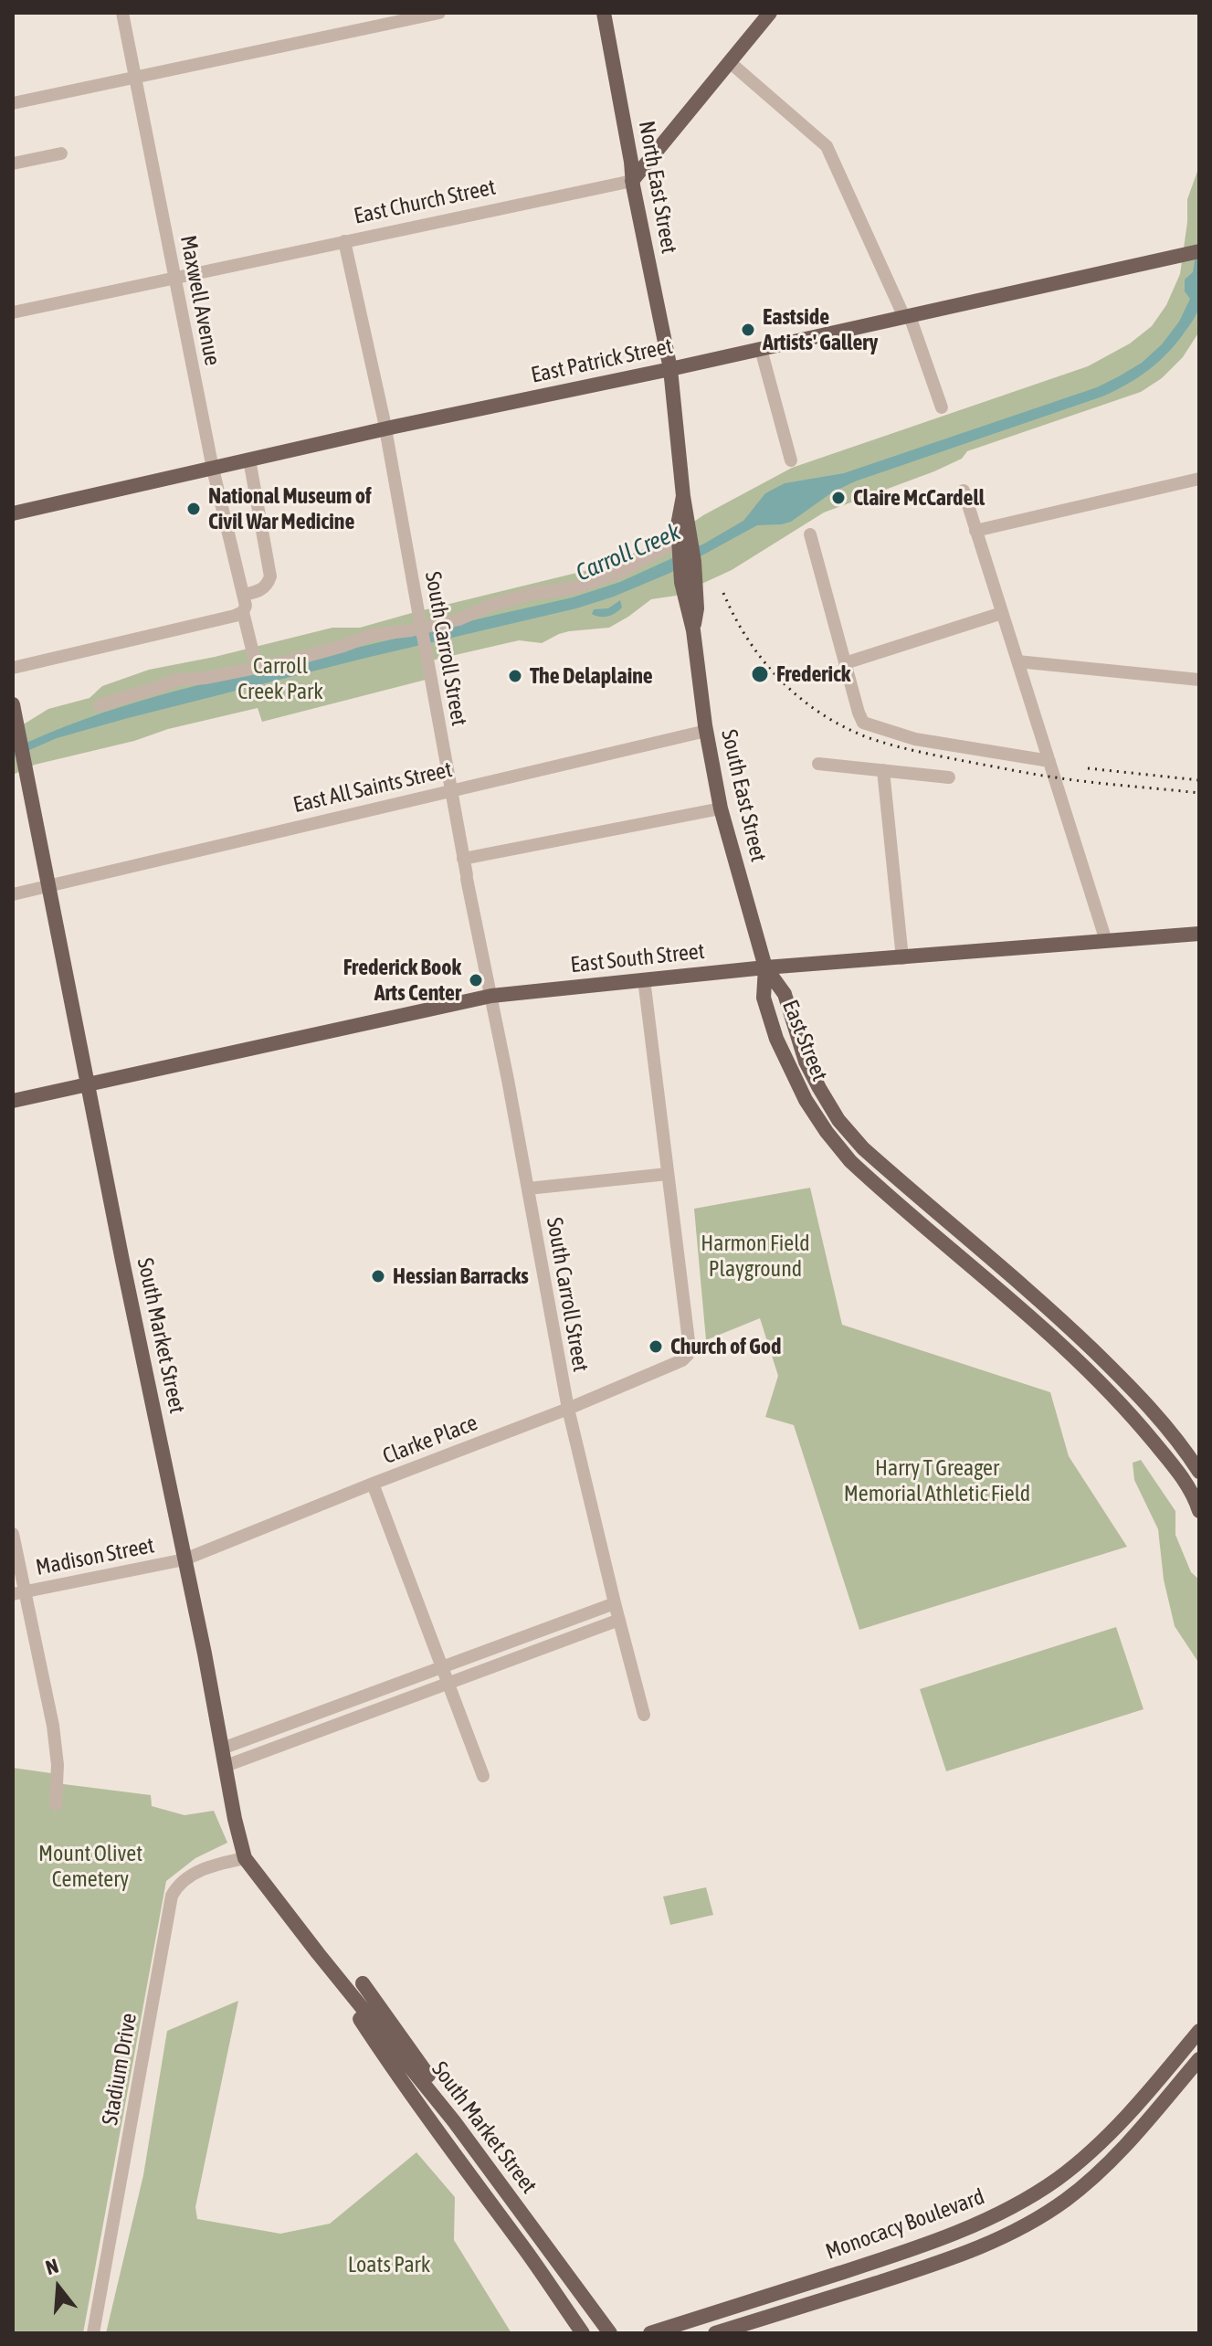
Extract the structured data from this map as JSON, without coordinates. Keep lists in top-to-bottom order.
{
  "streets": {
    "main road": [
      "North East Street",
      "East Patrick Street",
      "South East Street",
      "East South Street",
      "East Street",
      "South Market Street",
      "Monocacy Boulevard"
    ],
    "street": [
      "East Church Street",
      "Maxwell Avenue",
      "South Carroll Street",
      "East All Saints Street",
      "Clarke Place",
      "Madison Street",
      "Stadium Drive"
    ]
  },
  "crossings": [
    ["North East Street", "East Church Street"],
    ["North East Street", "East Patrick Street"],
    ["North East Street", "South East Street"],
    ["East Church Street", "Maxwell Avenue"],
    ["East Church Street", "South Carroll Street"],
    ["Maxwell Avenue", "East Patrick Street"],
    ["East Patrick Street", "South Carroll Street"],
    ["East Patrick Street", "South East Street"],
    ["South Carroll Street", "East All Saints Street"],
    ["South Carroll Street", "East South Street"],
    ["South Carroll Street", "Clarke Place"],
    ["East All Saints Street", "South East Street"],
    ["East All Saints Street", "South Market Street"],
    ["South East Street", "East South Street"],
    ["South East Street", "East Street"],
    ["East South Street", "East Street"],
    ["East South Street", "South Market Street"],
    ["South Market Street", "Clarke Place"],
    ["South Market Street", "Madison Street"],
    ["South Market Street", "Stadium Drive"],
    ["Clarke Place", "Madison Street"]
  ],
  "water": ["Carroll Creek"],
  "parks": [
    "Carroll Creek Park",
    "Harmon Field Playground",
    "Harry T Greager Memorial Athletic Field",
    "Mount Olivet Cemetery",
    "Loats Park"
  ],
  "places": [
    "Eastside Artists' Gallery",
    "Claire McCardell",
    "National Museum of Civil War Medicine",
    "Frederick",
    "The Delaplaine",
    "Frederick Book Arts Center",
    "Hessian Barracks",
    "Church of God"
  ],
  "north": "top"
}
